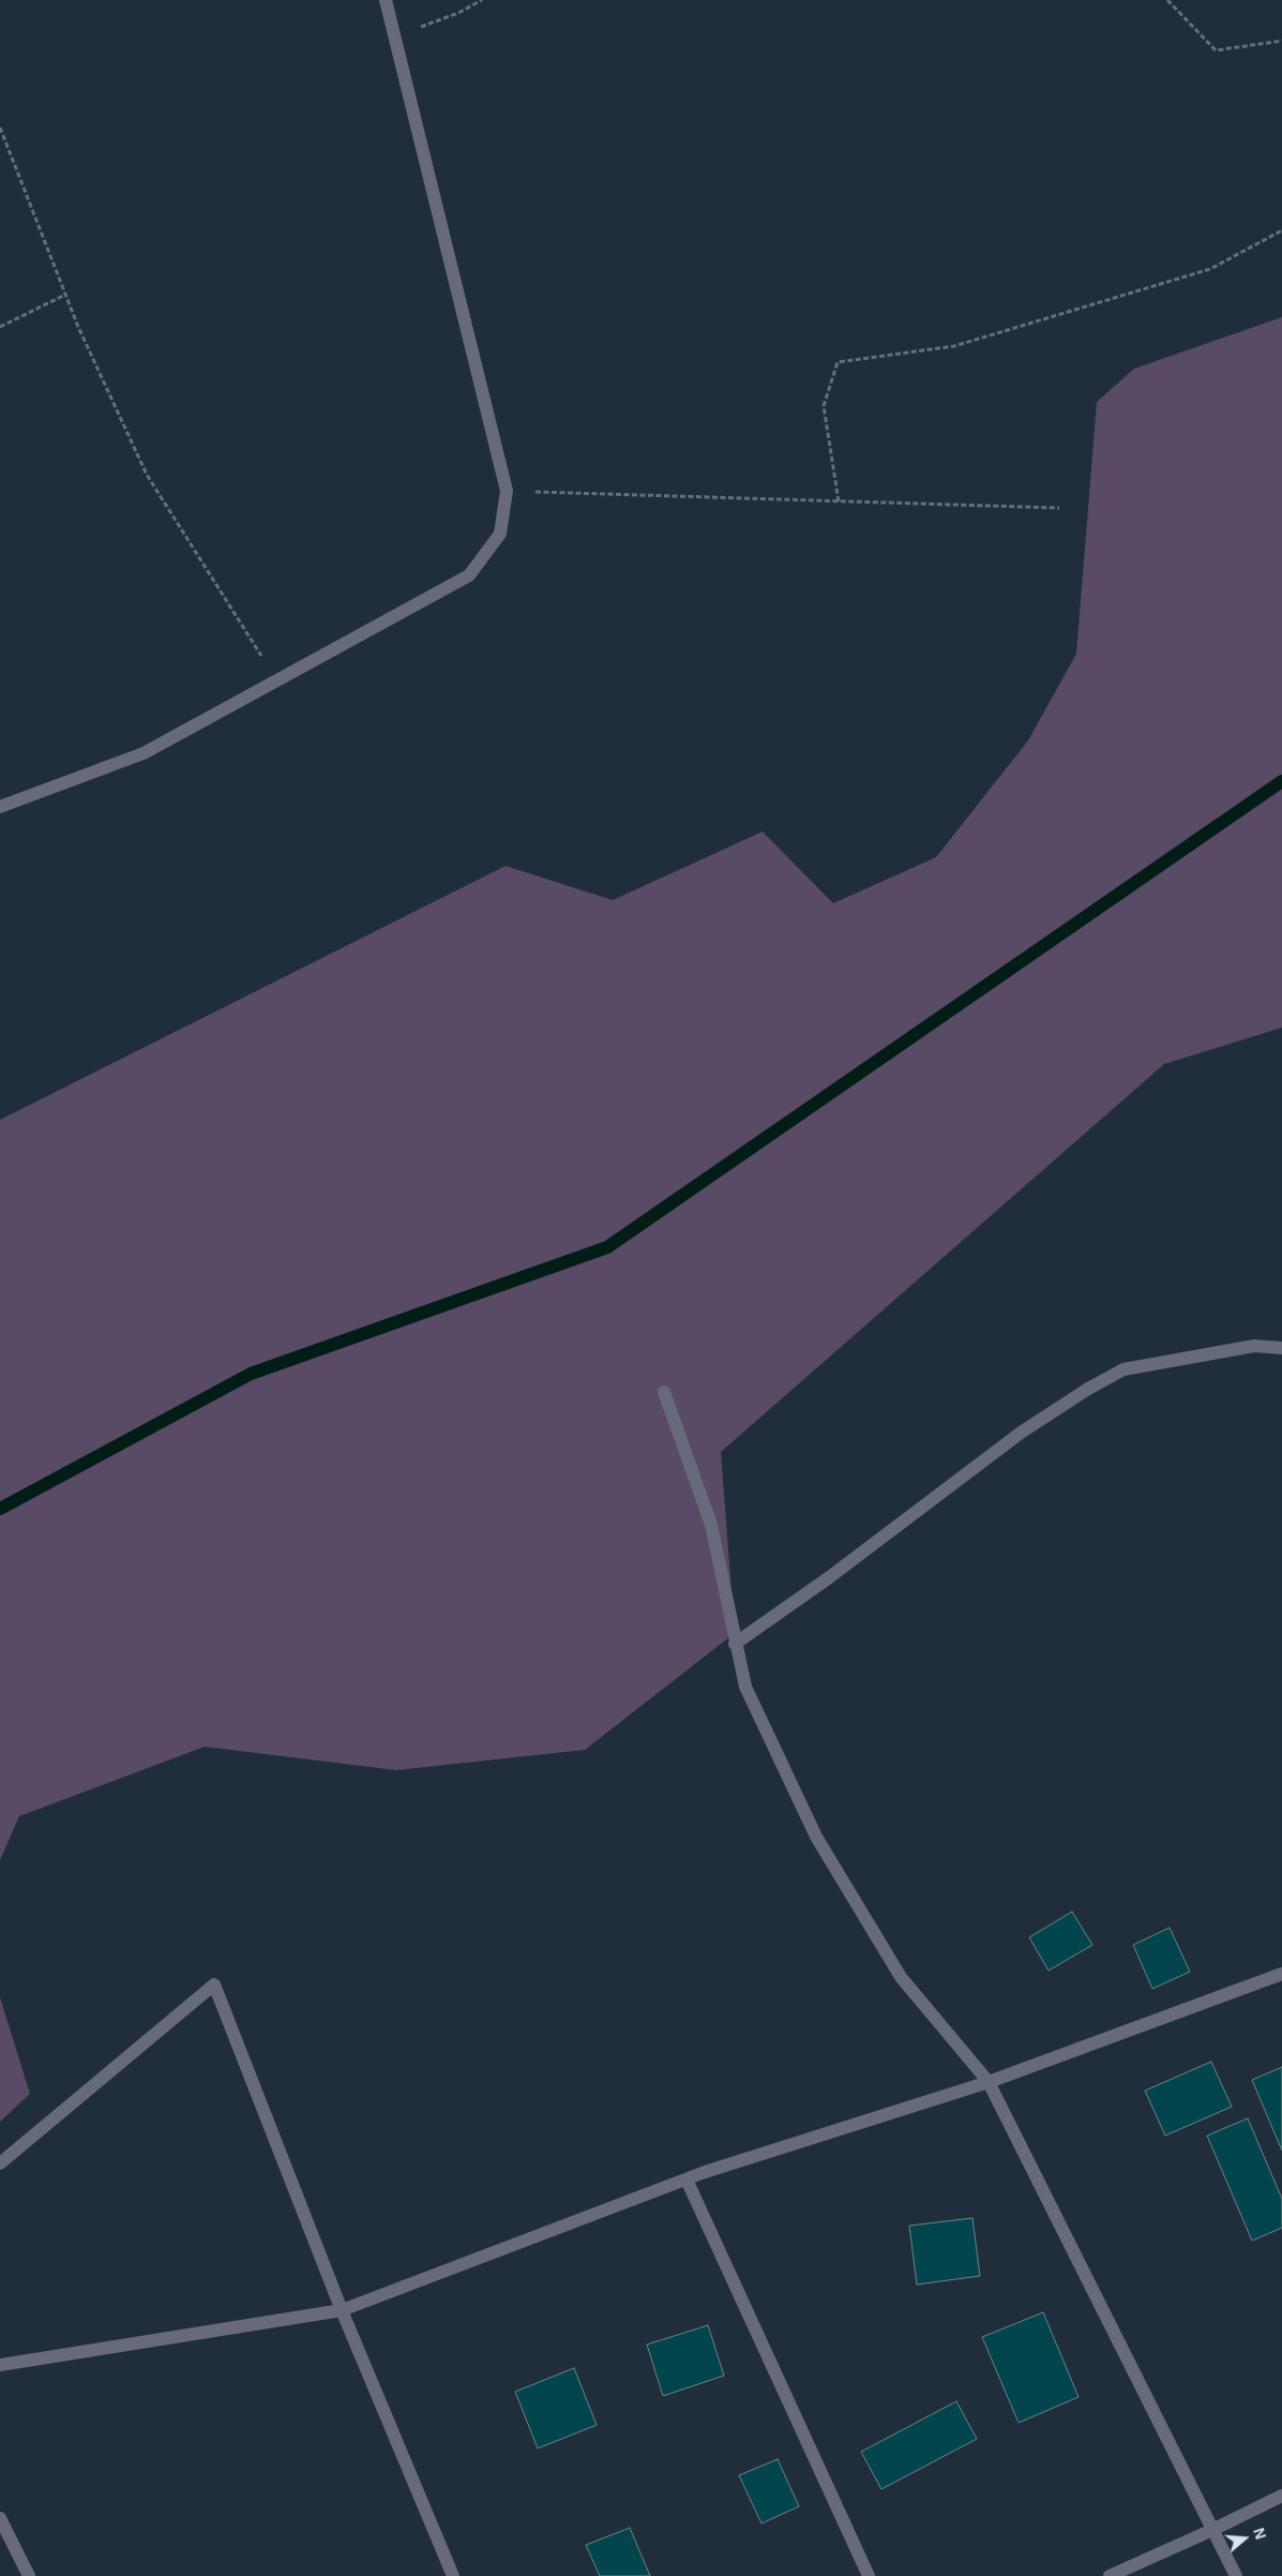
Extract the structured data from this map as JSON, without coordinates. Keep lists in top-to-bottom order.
{
  "north": "right"
}
